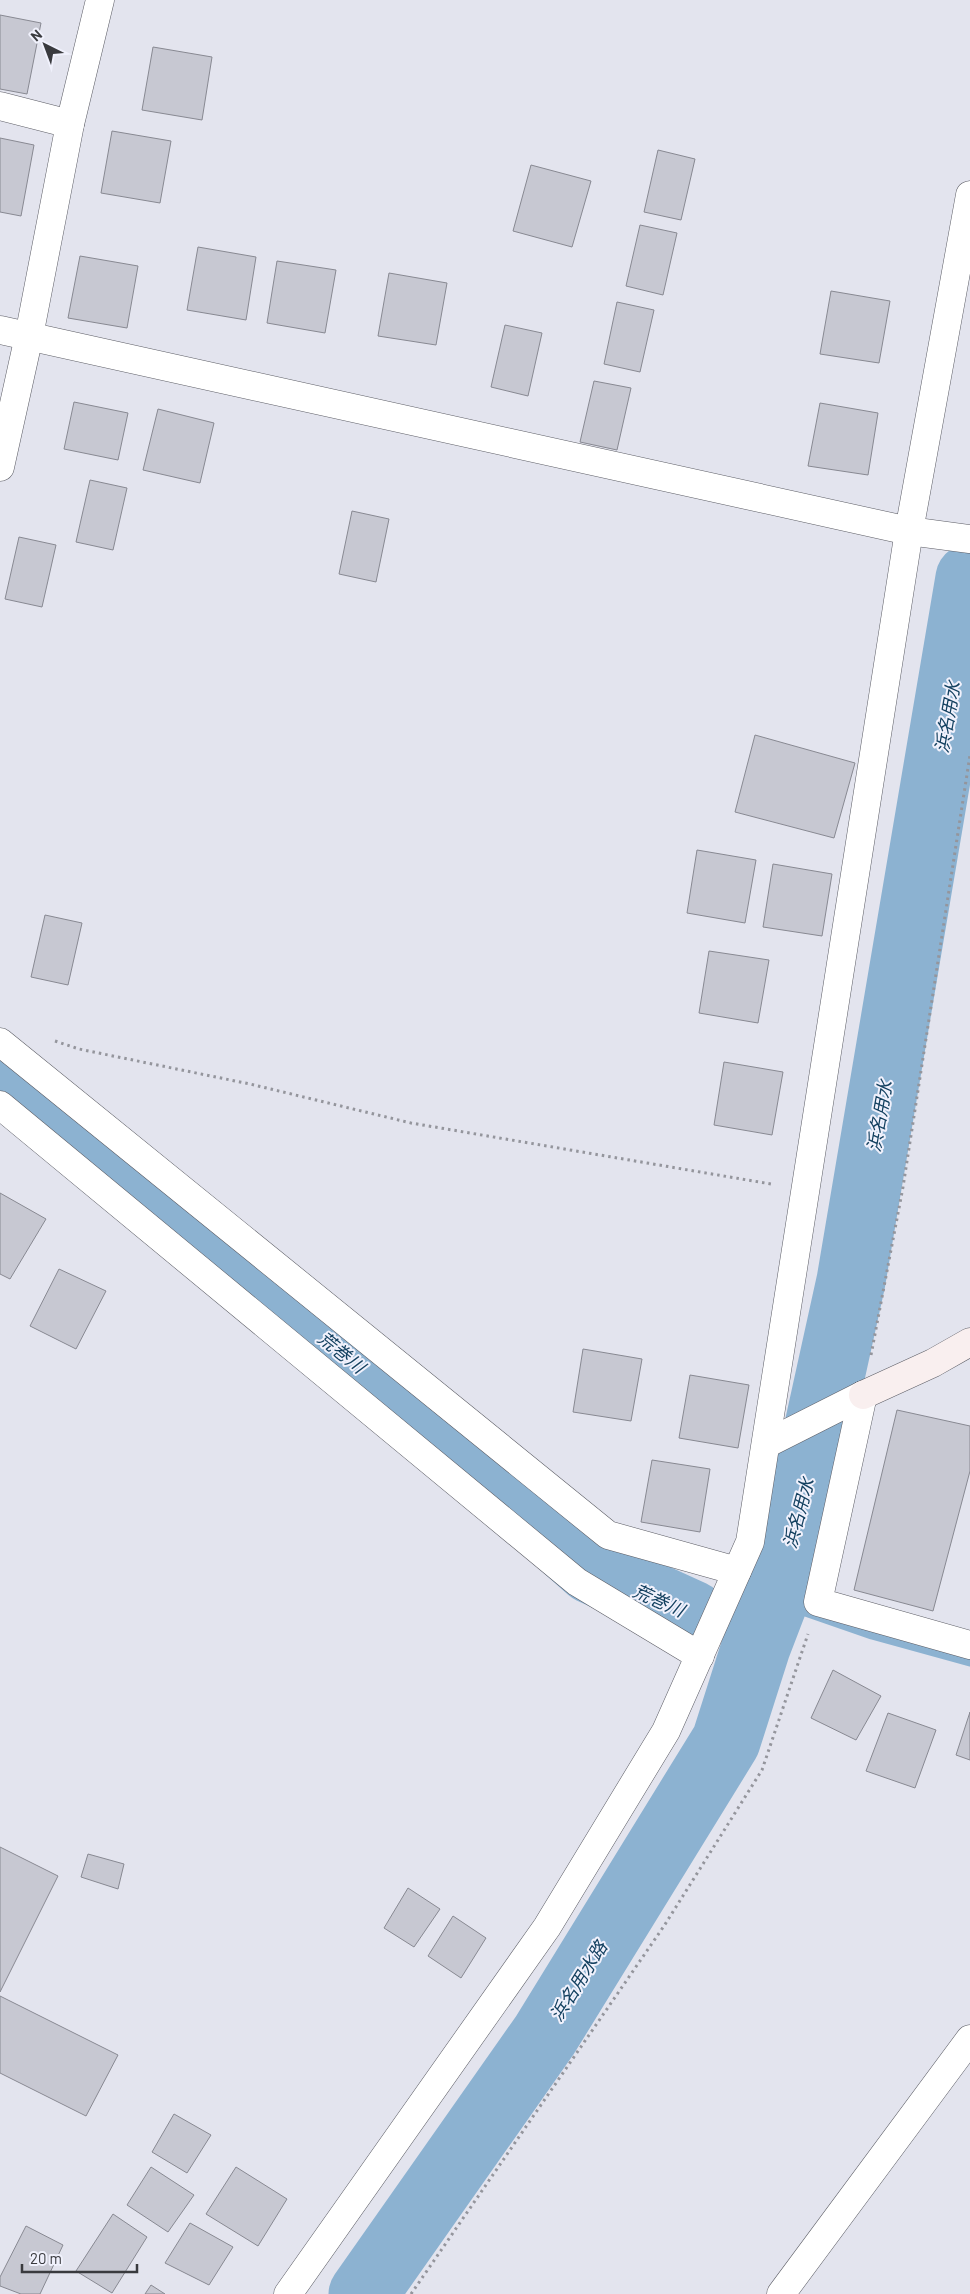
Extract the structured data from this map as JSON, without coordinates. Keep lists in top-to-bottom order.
{
  "water": ["浜名用水", "荒巻川", "浜名用水路"],
  "scale_bar": "20 m",
  "north": "top left"
}
